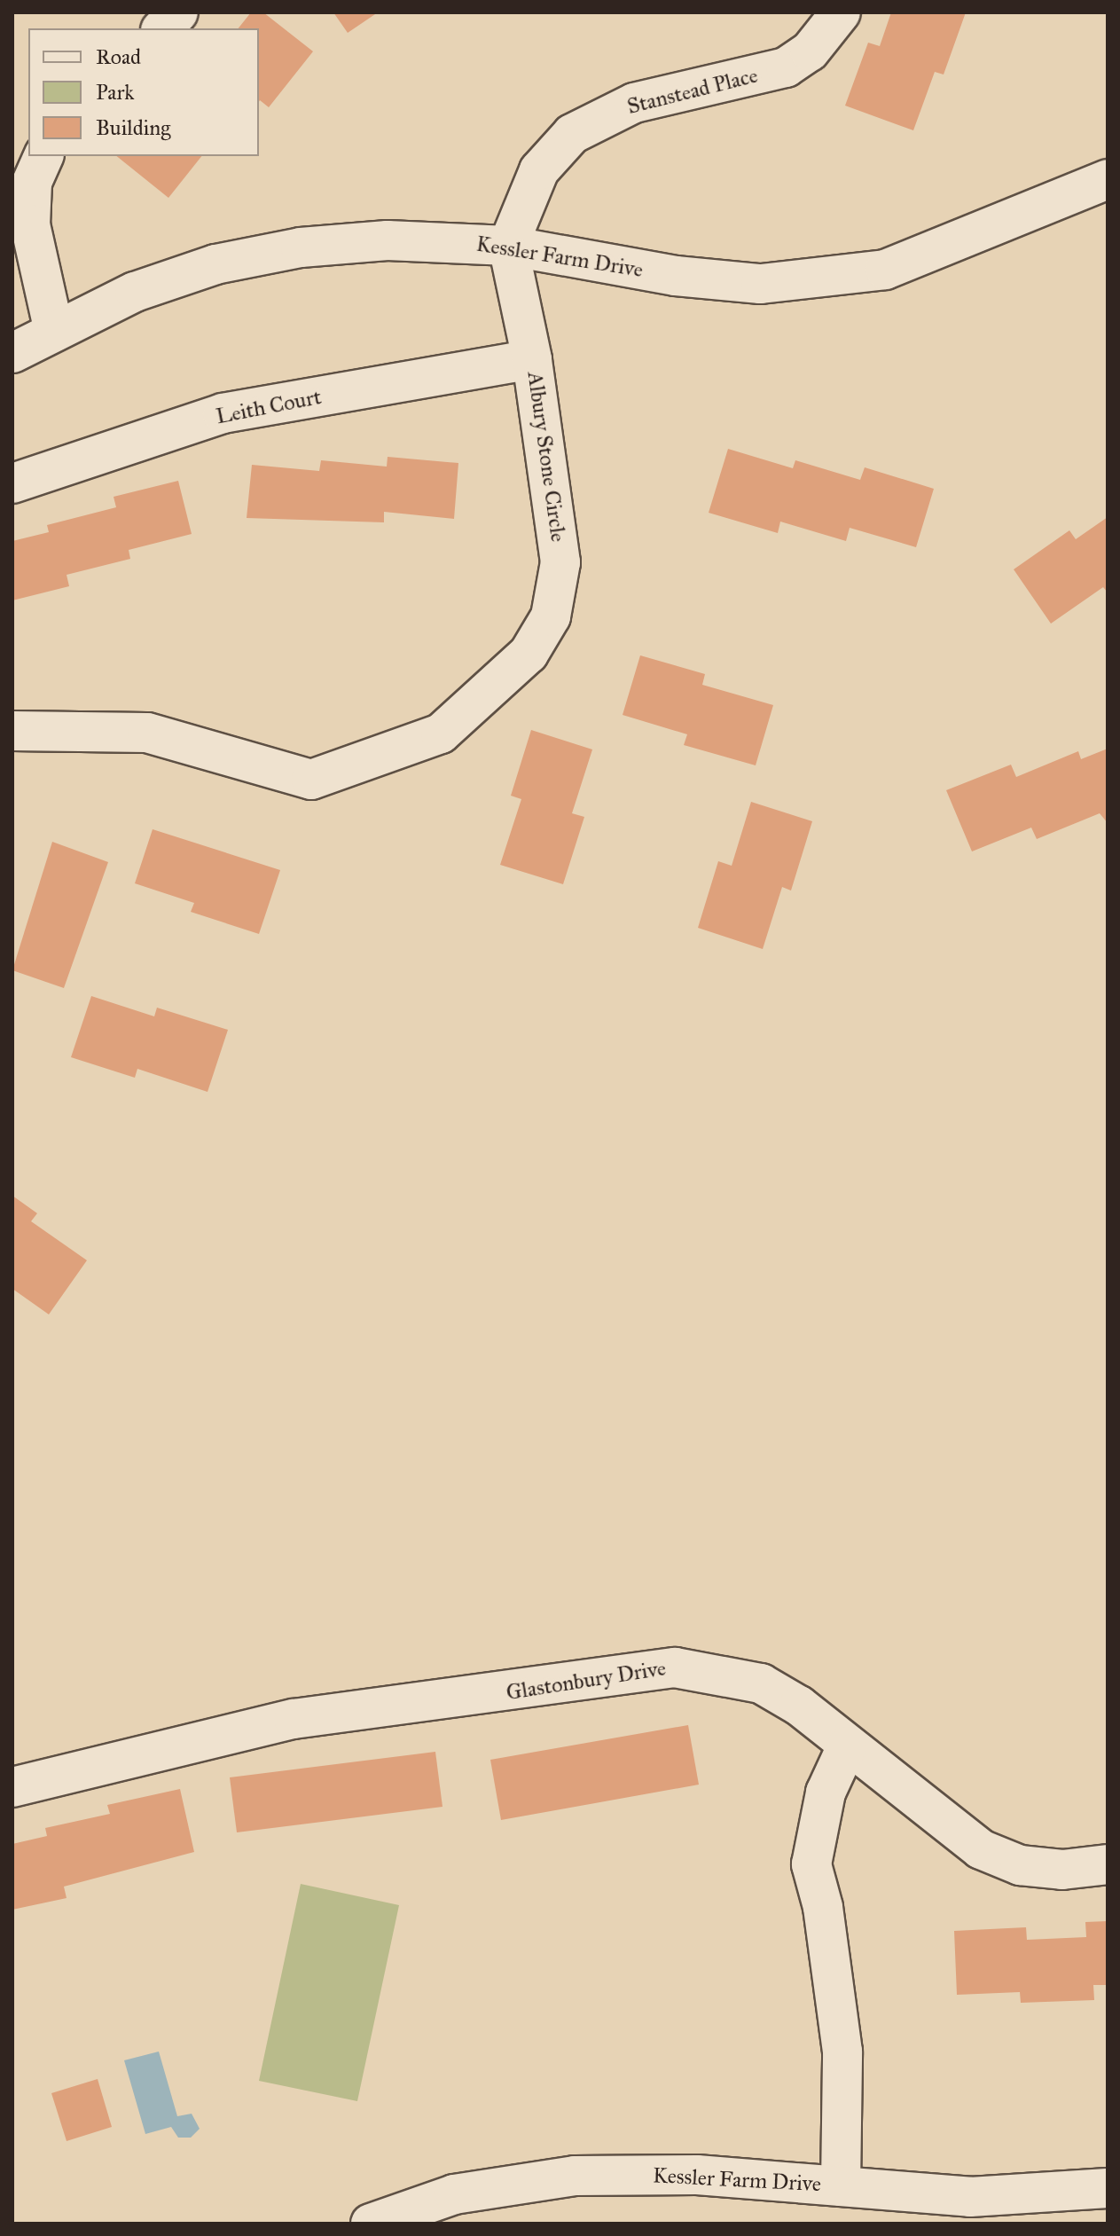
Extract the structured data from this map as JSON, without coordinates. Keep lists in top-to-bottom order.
{
  "streets": {
    "street": [
      "Stanstead Place",
      "Kessler Farm Drive",
      "Leith Court",
      "Albury Stone Circle",
      "Glastonbury Drive"
    ]
  },
  "crossings": [
    ["Stanstead Place", "Kessler Farm Drive"],
    ["Stanstead Place", "Albury Stone Circle"],
    ["Kessler Farm Drive", "Albury Stone Circle"],
    ["Leith Court", "Albury Stone Circle"]
  ],
  "legend": ["Road", "Park", "Building"]
}
